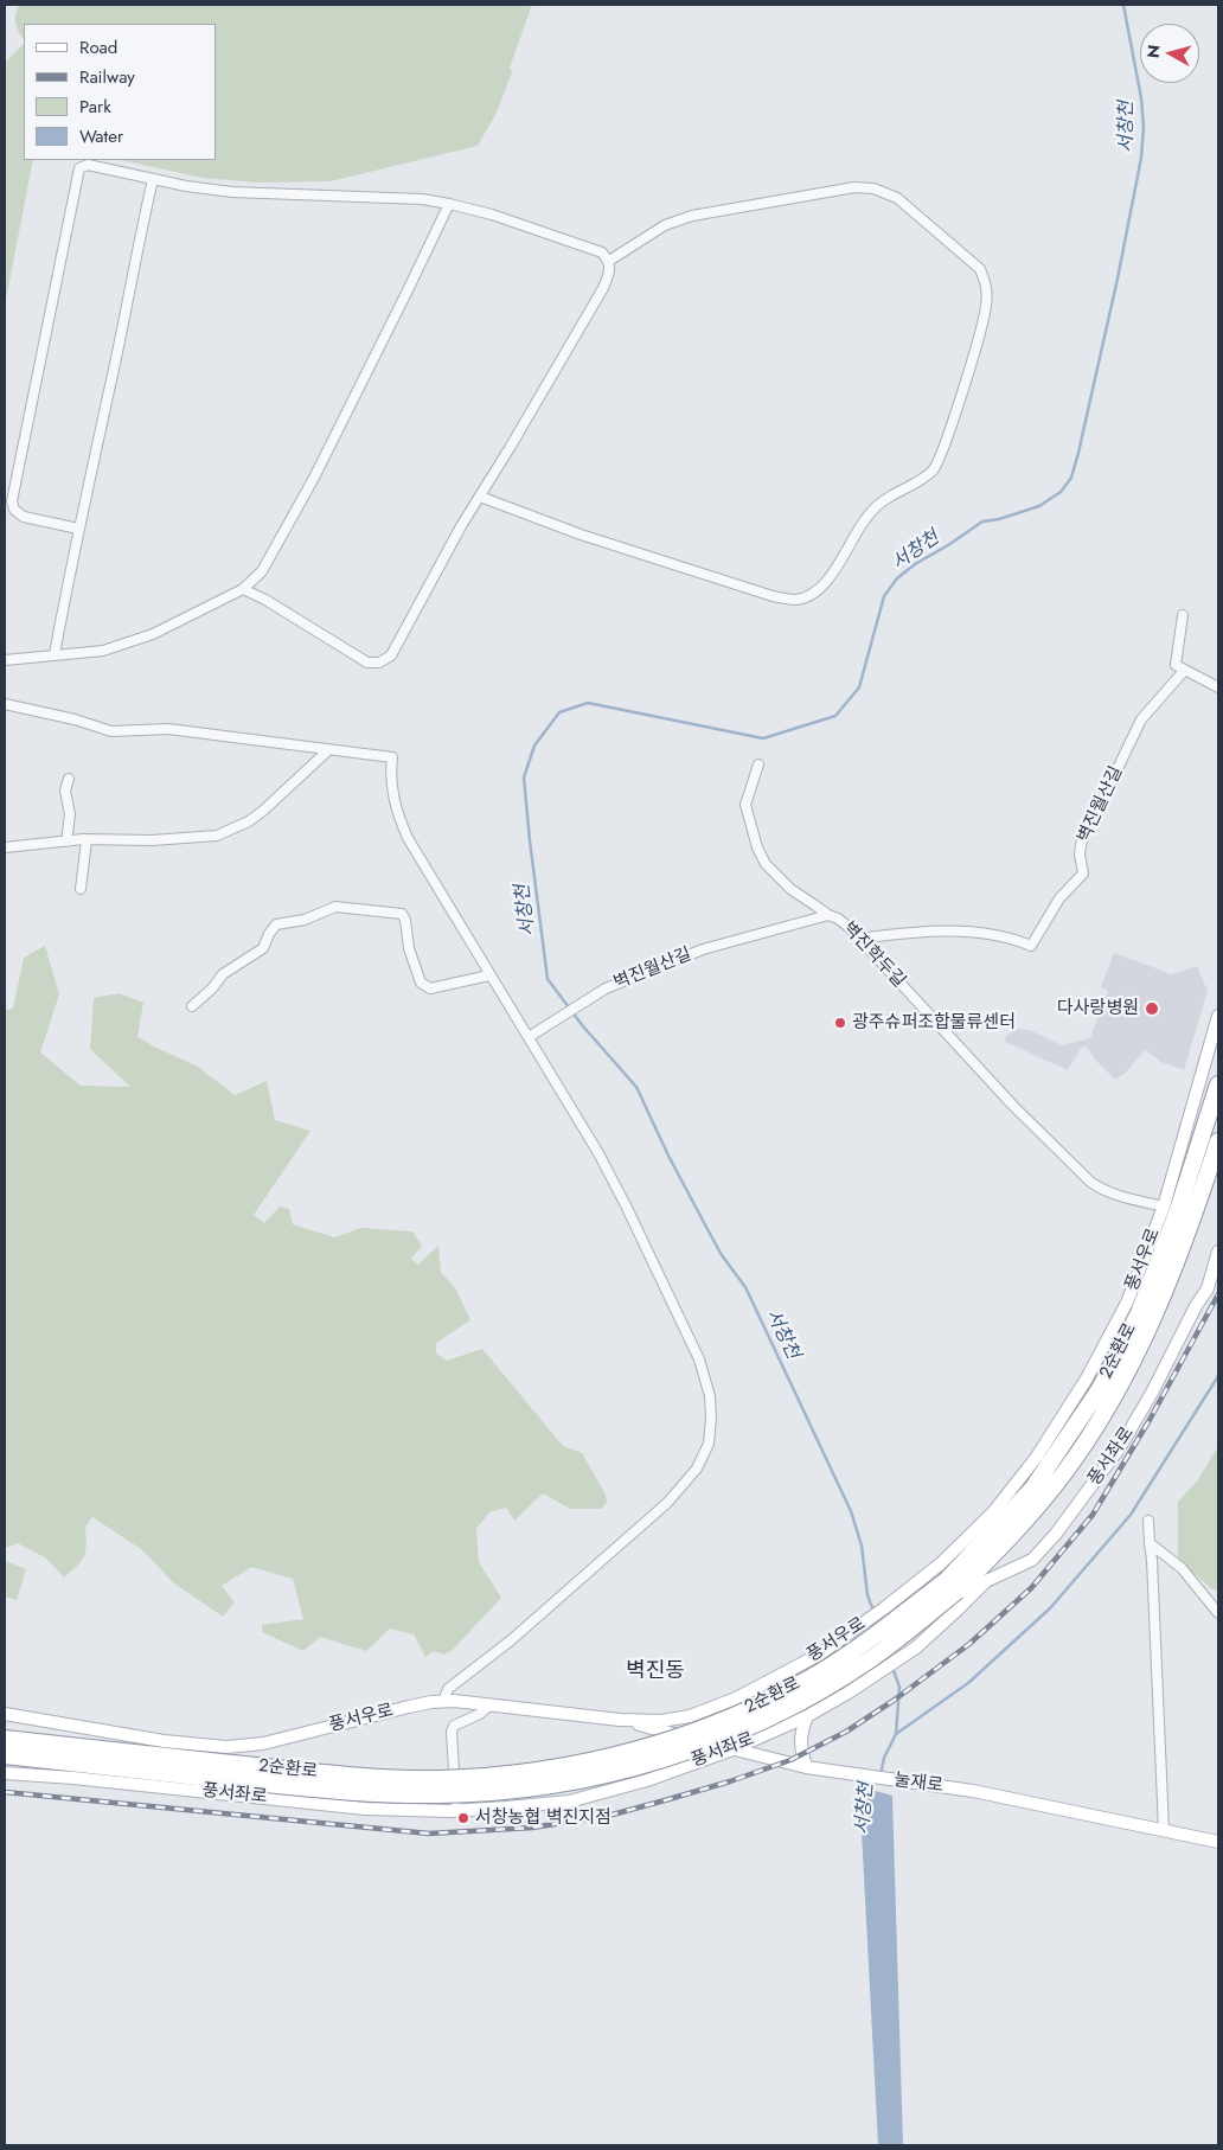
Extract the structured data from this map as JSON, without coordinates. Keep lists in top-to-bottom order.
{
  "streets": {
    "highway": ["2순환로"],
    "street": [
      "벽진월산길",
      "벽진학두길",
      "풍서우로",
      "풍서좌로",
      "눌재로"
    ]
  },
  "crossings": [
    ["벽진월산길", "벽진학두길"],
    ["벽진학두길", "풍서우로"],
    ["풍서우로", "눌재로"],
    ["풍서좌로", "눌재로"]
  ],
  "districts": ["벽진동"],
  "water": ["서창천"],
  "places": ["다사랑병원", "광주슈퍼조합물류센터", "서창농협 벽진지점"],
  "legend": [
    "Road",
    "Railway",
    "Park",
    "Water"
  ],
  "north": "left"
}
